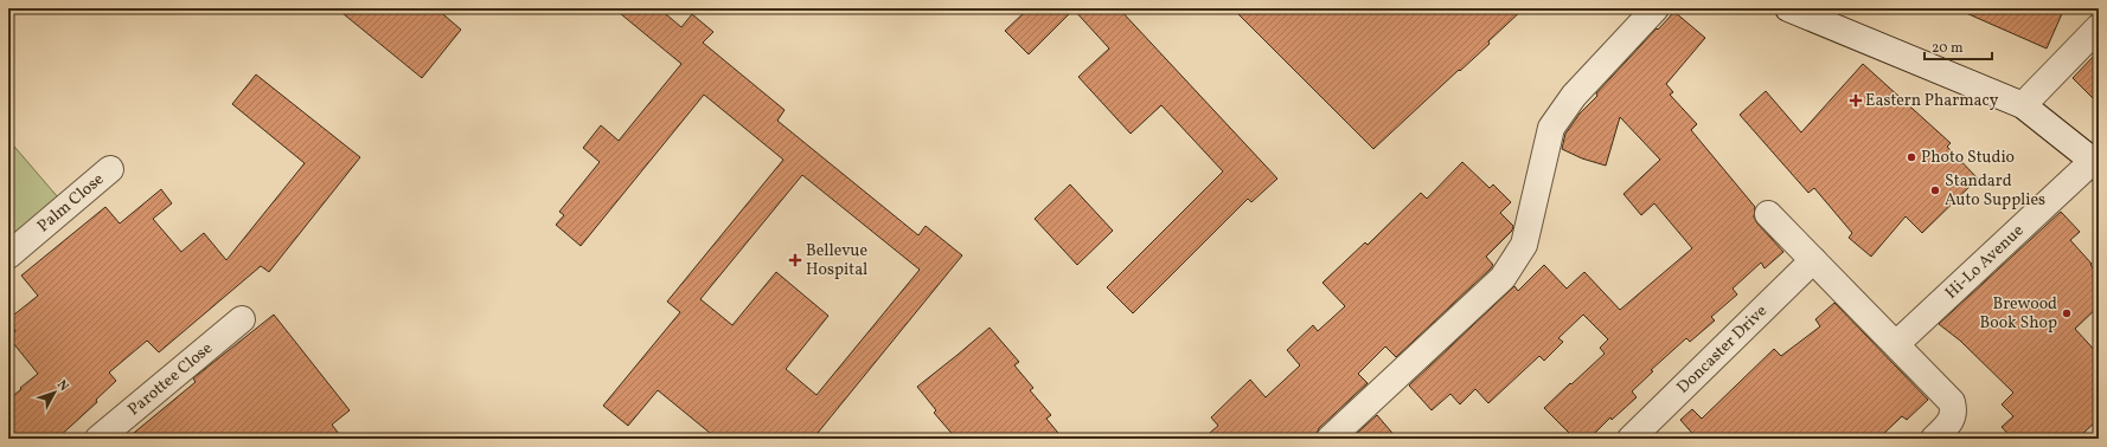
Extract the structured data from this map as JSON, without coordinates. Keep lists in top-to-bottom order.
{
  "streets": {
    "street": [
      "Palm Close",
      "Hi-Lo Avenue",
      "Doncaster Drive",
      "Parottee Close"
    ]
  },
  "places": {
    "health": ["Eastern Pharmacy", "Bellevue Hospital"],
    "other": ["Photo Studio", "Standard Auto Supplies", "Brewood Book Shop"]
  },
  "scale_bar": "20 m",
  "north": "top right"
}
